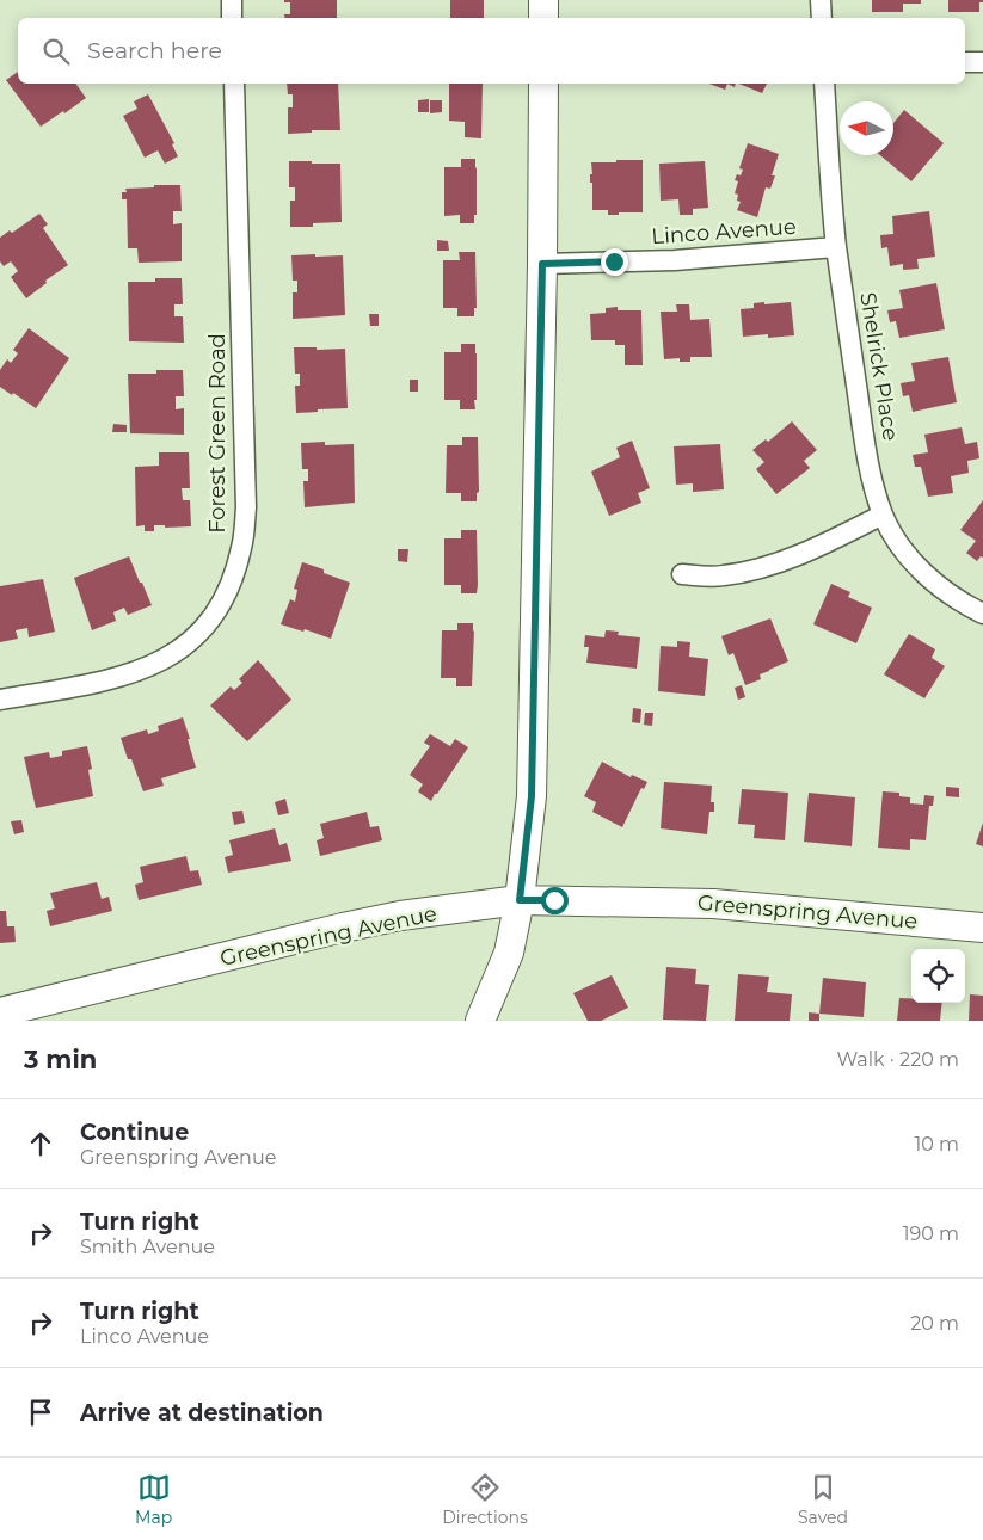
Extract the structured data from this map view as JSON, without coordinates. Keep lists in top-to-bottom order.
{
  "streets": {
    "main road": ["Greenspring Avenue"],
    "street": ["Linco Avenue", "Shelrick Place", "Forest Green Road"]
  },
  "crossings": [
    ["Linco Avenue", "Shelrick Place"]
  ],
  "north": "left",
  "page": {
    "search": "Search here",
    "heading": ["3 min", "Walk · 220 m"],
    "list": [
      ["Continue", "Greenspring Avenue", "10 m"],
      ["Turn right", "Smith Avenue", "190 m"],
      ["Turn right", "Linco Avenue", "20 m"],
      "Arrive at destination"
    ],
    "nav": ["Map", "Directions", "Saved"]
  }
}
